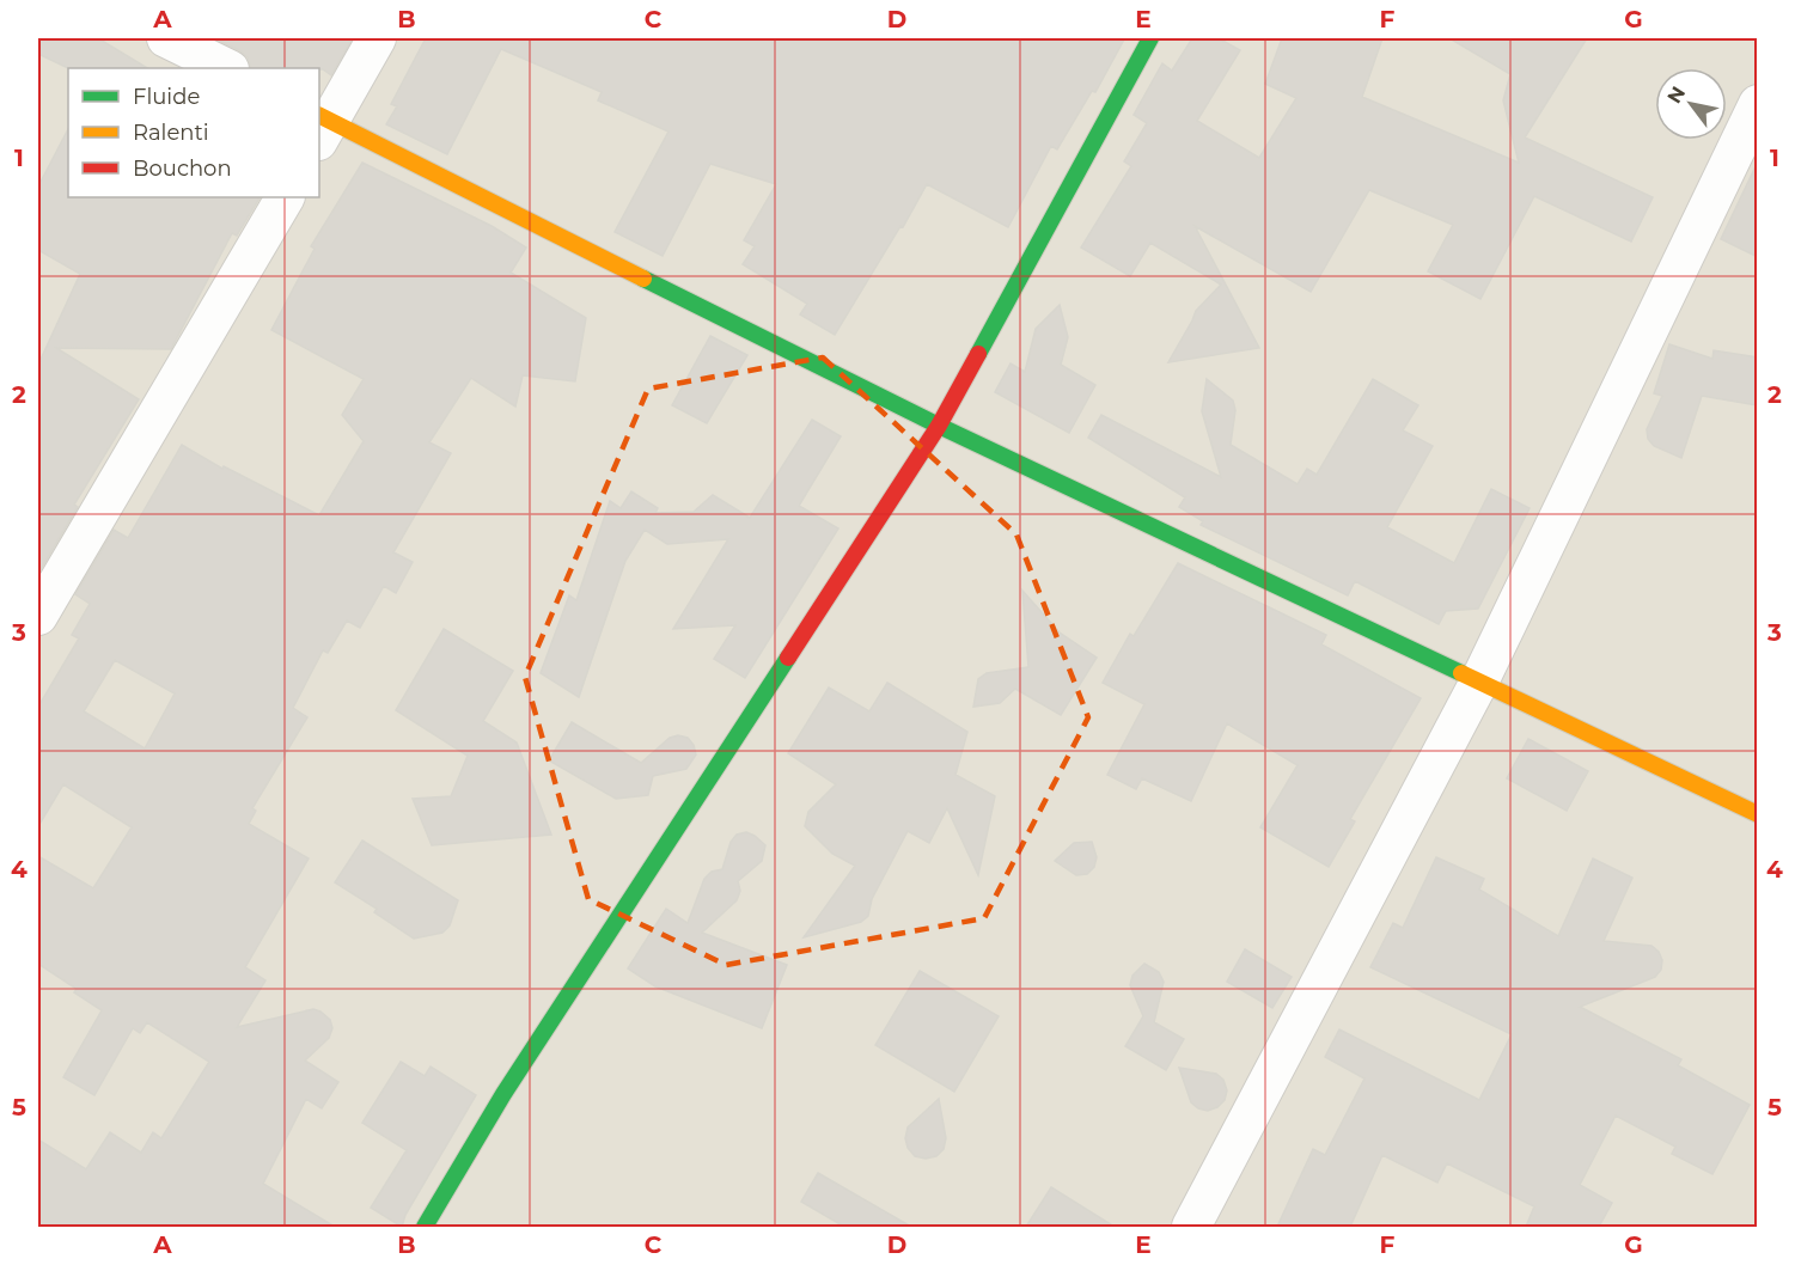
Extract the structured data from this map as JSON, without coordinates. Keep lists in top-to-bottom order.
{
  "legend": ["Fluide", "Ralenti", "Bouchon"],
  "north": "top left",
  "grid": {
    "columns": [
      "A",
      "B",
      "C",
      "D",
      "E",
      "F",
      "G"
    ],
    "rows": [
      "1",
      "2",
      "3",
      "4",
      "5"
    ]
  }
}
